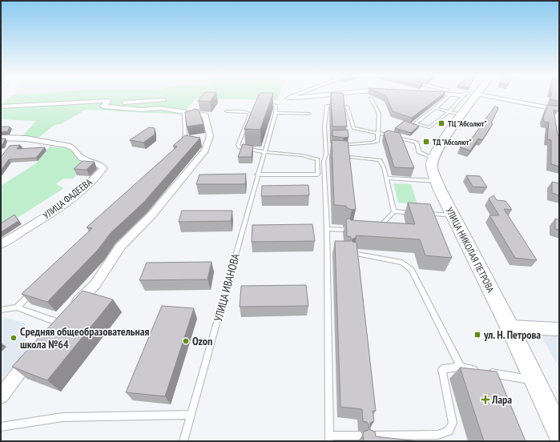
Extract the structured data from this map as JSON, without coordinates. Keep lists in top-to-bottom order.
{
  "streets": {
    "main road": ["УЛИЦА НИКОЛАЯ ПЕТРОВА"],
    "street": ["УЛИЦА ФАДЕЕВА"],
    "lane": ["УЛИЦА ИВАНОВА"]
  },
  "places": {
    "transit": ["ТЦ \"Абсолют\"", "ТД \"Абсолют\"", "ул. Н. Петрова"],
    "other": ["Средняя общеобразовательная школа №64", "Ozon"],
    "health": ["Лара"]
  }
}
